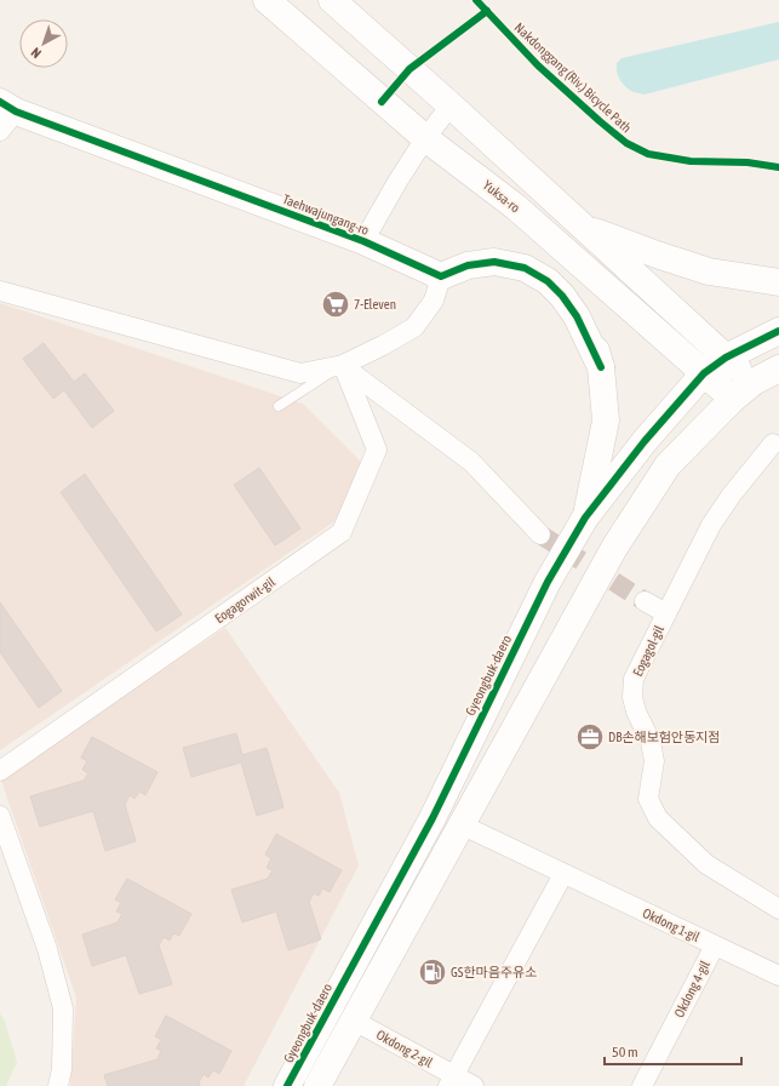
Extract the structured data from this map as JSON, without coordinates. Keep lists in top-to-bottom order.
{
  "streets": {
    "street": [
      "Yuksa-ro",
      "Taehwajungang-ro",
      "Eogagorwit-gil",
      "Eogagol-gil",
      "Gyeongbuk-daero",
      "Okdong 1-gil",
      "Okdong 4-gil",
      "Okdong 2-gil"
    ],
    "cycle path": ["Nakdonggang (Riv.) Bicycle Path"]
  },
  "crossings": [
    ["Yuksa-ro", "Gyeongbuk-daero"],
    ["Okdong 1-gil", "Okdong 4-gil"]
  ],
  "places": {
    "supermarket": ["7-Eleven"],
    "office": ["DB손해보험안동지점"],
    "fuel station": ["GS한마음주유소"]
  },
  "scale_bar": "50 m",
  "north": "bottom left"
}
